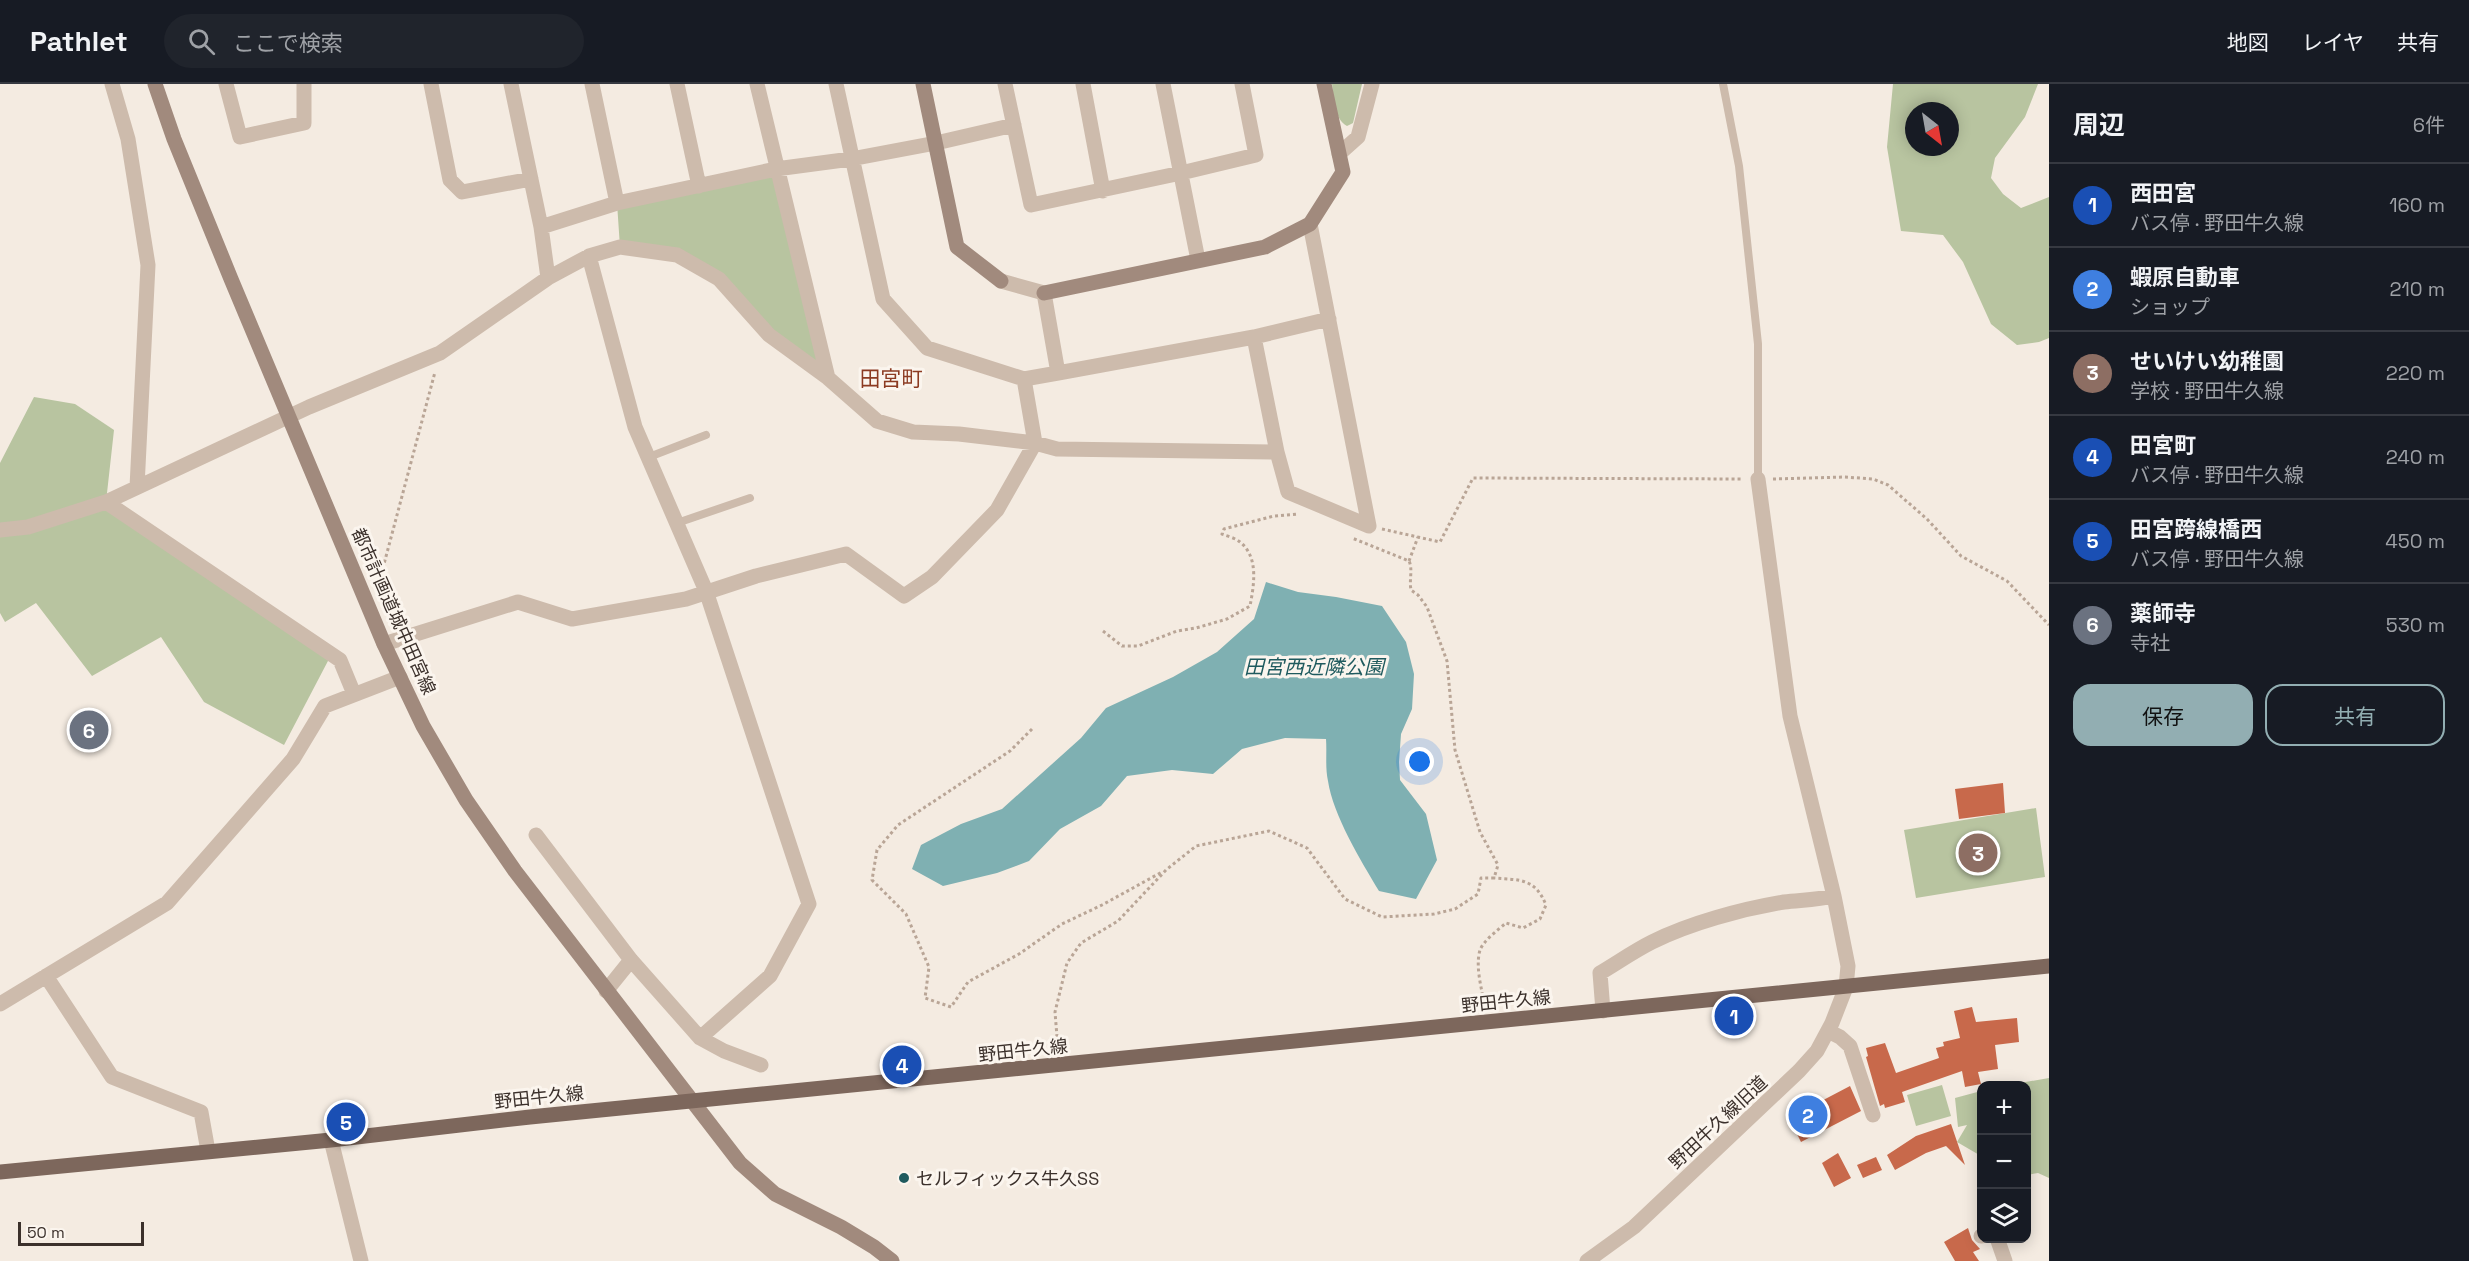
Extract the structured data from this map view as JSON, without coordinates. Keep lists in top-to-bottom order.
{
  "streets": {
    "main road": ["野田牛久線"],
    "street": ["都市計画道城中田宮線", "野田牛久線旧道"]
  },
  "crossings": [
    ["都市計画道城中田宮線", "野田牛久線"],
    ["野田牛久線", "野田牛久線旧道"]
  ],
  "districts": ["田宮町"],
  "water": ["田宮西近隣公園"],
  "places": ["セルフィックス牛久SS"],
  "scale_bar": "50 m",
  "north": "bottom right",
  "page": {
    "header": "Pathlet",
    "search": "ここで検索",
    "nav": ["地図", "レイヤ", "共有"],
    "heading": ["周辺", "6件"],
    "list": [
      {
        "mark": "1",
        "name": "西田宮",
        "note": "バス停 · 野田牛久線",
        "value": "160 m"
      },
      {
        "mark": "2",
        "name": "蝦原自動車",
        "note": "ショップ",
        "value": "210 m"
      },
      {
        "mark": "3",
        "name": "せいけい幼稚園",
        "note": "学校 · 野田牛久線",
        "value": "220 m"
      },
      {
        "mark": "4",
        "name": "田宮町",
        "note": "バス停 · 野田牛久線",
        "value": "240 m"
      },
      {
        "mark": "5",
        "name": "田宮跨線橋西",
        "note": "バス停 · 野田牛久線",
        "value": "450 m"
      },
      {
        "mark": "6",
        "name": "薬師寺",
        "note": "寺社",
        "value": "530 m"
      }
    ],
    "buttons": ["保存", "共有"],
    "pins": [
      "6",
      "3",
      "1",
      "4",
      "2",
      "5"
    ],
    "map_buttons": ["+", "−"],
    "scale": "50 m"
  }
}
